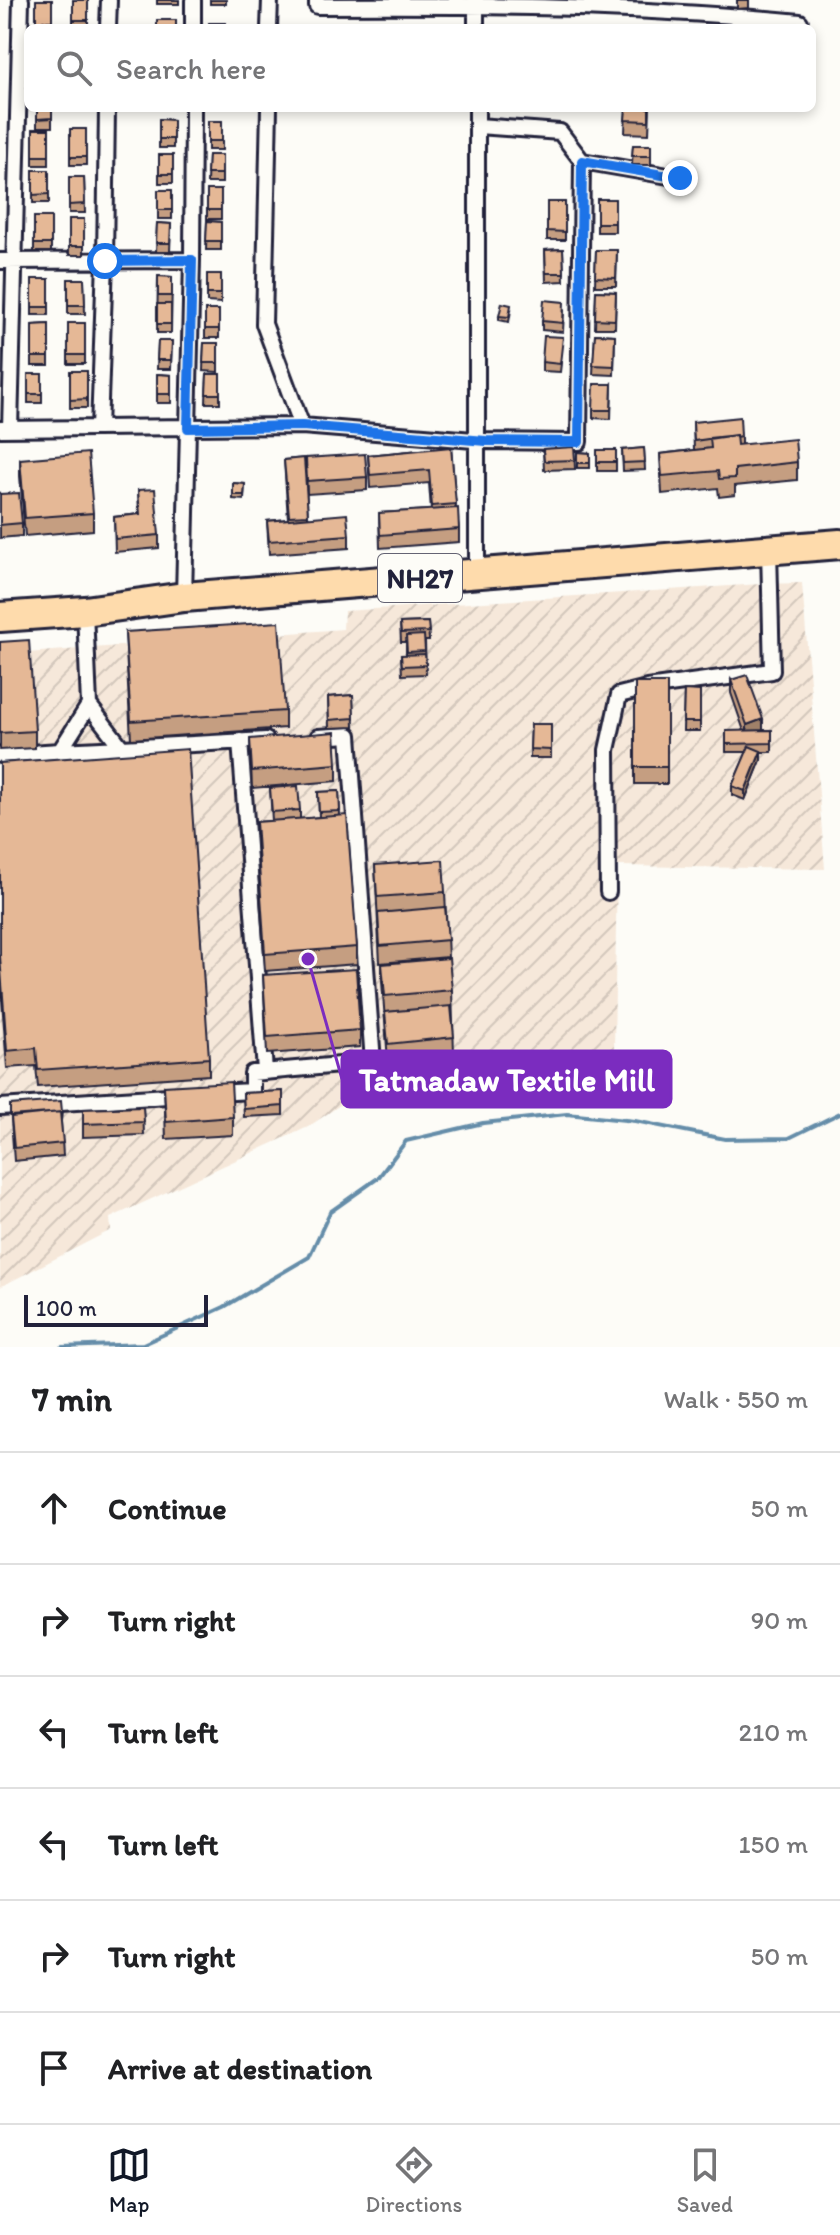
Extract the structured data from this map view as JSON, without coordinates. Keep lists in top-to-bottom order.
{
  "streets": {
    "highway": ["NH27"]
  },
  "places": ["Tatmadaw Textile Mill"],
  "scale_bar": "100 m",
  "page": {
    "search": "Search here",
    "scale": "100 m",
    "heading": ["7 min", "Walk · 550 m"],
    "list": [
      ["Continue", "50 m"],
      ["Turn right", "90 m"],
      ["Turn left", "210 m"],
      ["Turn left", "150 m"],
      ["Turn right", "50 m"],
      "Arrive at destination"
    ],
    "nav": ["Map", "Directions", "Saved"]
  }
}
